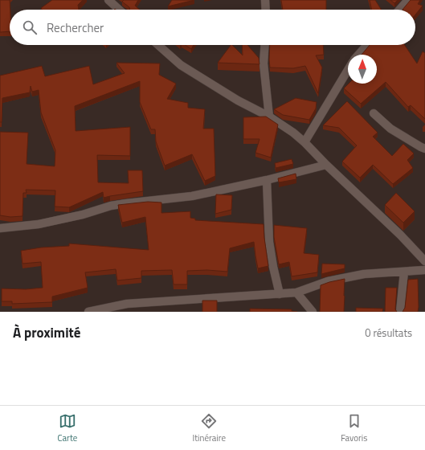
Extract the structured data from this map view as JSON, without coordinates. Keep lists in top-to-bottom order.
{
  "north": "top",
  "page": {
    "search": "Rechercher",
    "heading": ["À proximité", "0 résultats"],
    "nav": ["Carte", "Itinéraire", "Favoris"]
  }
}
